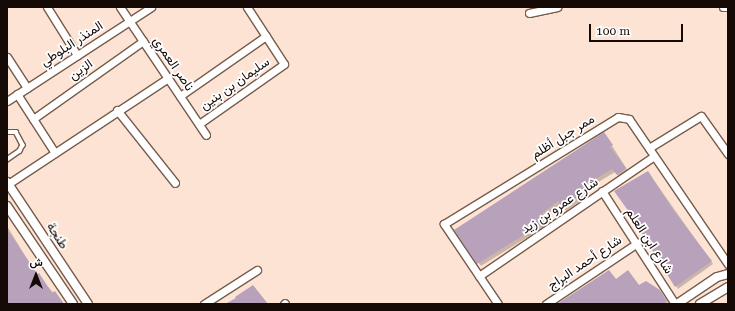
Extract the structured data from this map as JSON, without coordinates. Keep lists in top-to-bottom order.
{
  "streets": {
    "street": [
      "المنذر البلوطي",
      "ناصر العمري",
      "الزين",
      "سليمان بن بنين",
      "ممر جبل أظلم",
      "شارع عمرو بن زيد",
      "طنجة",
      "شارع ابن العلم",
      "شارع أحمد البراج"
    ]
  },
  "crossings": [
    ["المنذر البلوطي", "ناصر العمري"],
    ["ناصر العمري", "الزين"],
    ["ناصر العمري", "سليمان بن بنين"],
    ["ممر جبل أظلم", "شارع عمرو بن زيد"],
    ["شارع عمرو بن زيد", "شارع ابن العلم"],
    ["شارع ابن العلم", "شارع أحمد البراج"]
  ],
  "scale_bar": "100 m",
  "north": "top"
}
